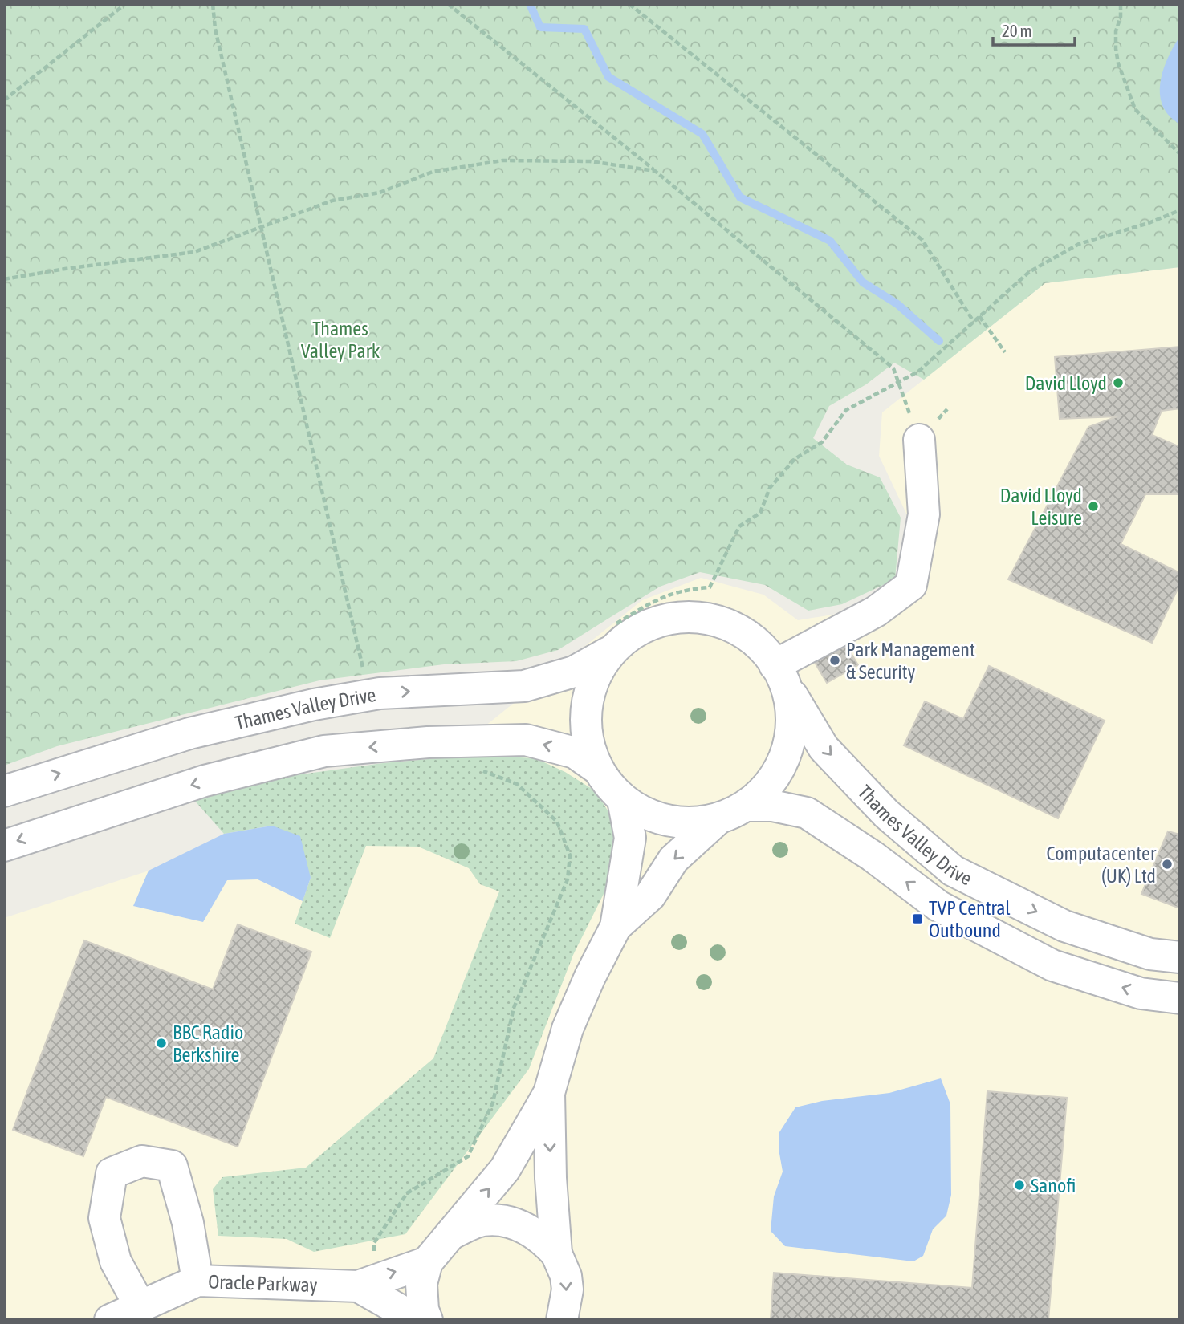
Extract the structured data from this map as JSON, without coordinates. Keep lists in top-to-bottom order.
{
  "streets": {
    "street": ["Thames Valley Drive", "Oracle Parkway"]
  },
  "parks": ["Thames Valley Park"],
  "places": {
    "other": [
      "David Lloyd",
      "David Lloyd Leisure",
      "Park Management & Security",
      "Computacenter (UK) Ltd",
      "BBC Radio Berkshire",
      "Sanofi"
    ],
    "transit": ["TVP Central Outbound"]
  },
  "scale_bar": "20 m"
}
